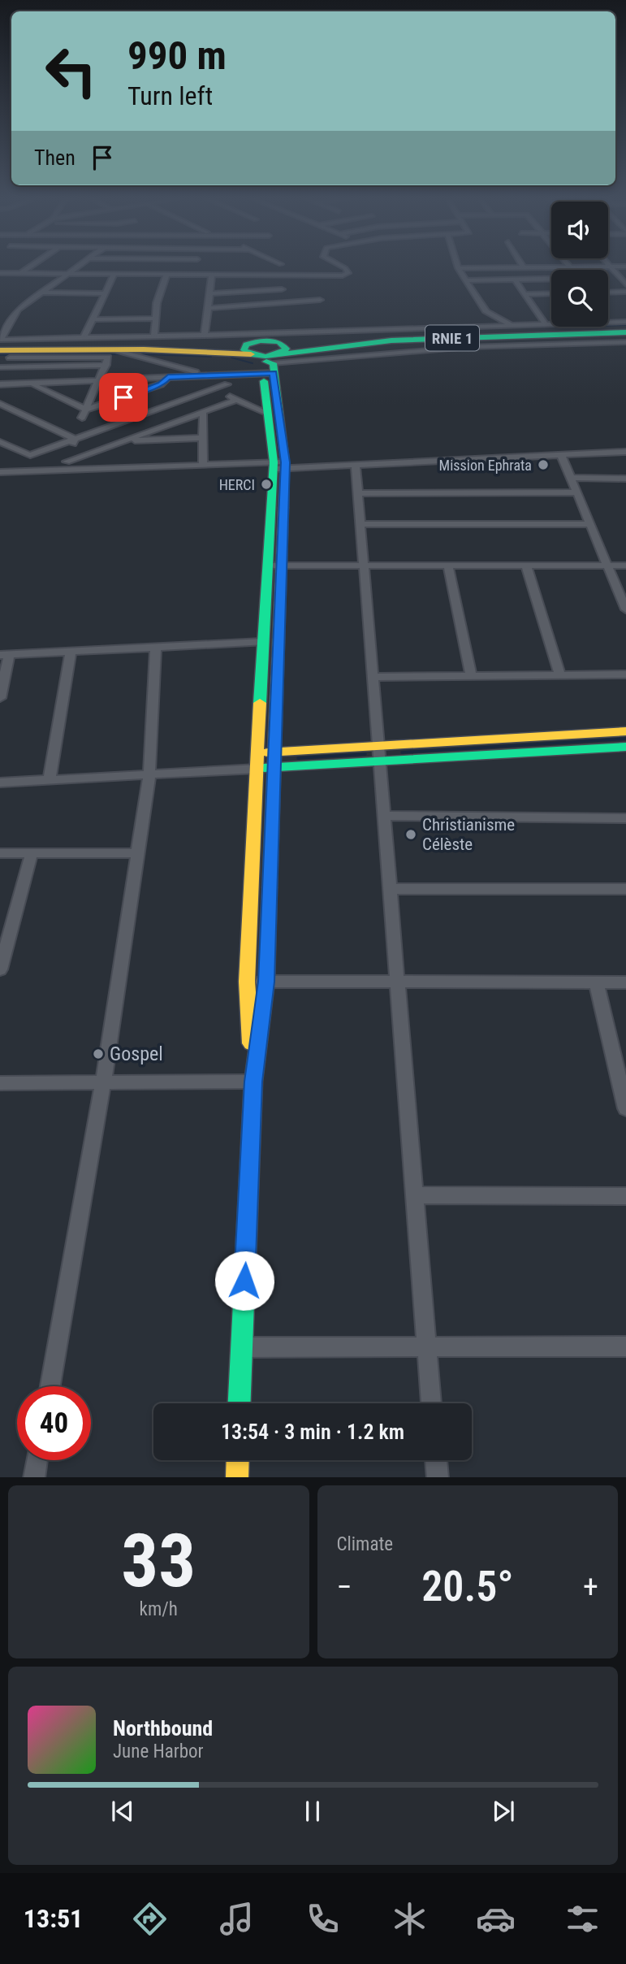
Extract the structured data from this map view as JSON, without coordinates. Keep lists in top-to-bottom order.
{
  "streets": {
    "main road": ["RNIE 1"]
  },
  "places": [
    "Mission Ephrata",
    "HERCI",
    "Christianisme Célèste",
    "Gospel"
  ],
  "page": {
    "turn": ["990 m", "Turn left"],
    "then": "Then",
    "limit": "40",
    "trip": "13:54 · 3 min · 1.2 km",
    "tile": [
      ["33", "km/h"],
      "Climate"
    ],
    "heat": ["−", "20.5°", "+"],
    "song": ["Northbound", "June Harbor"],
    "tabs": "13:51"
  }
}
